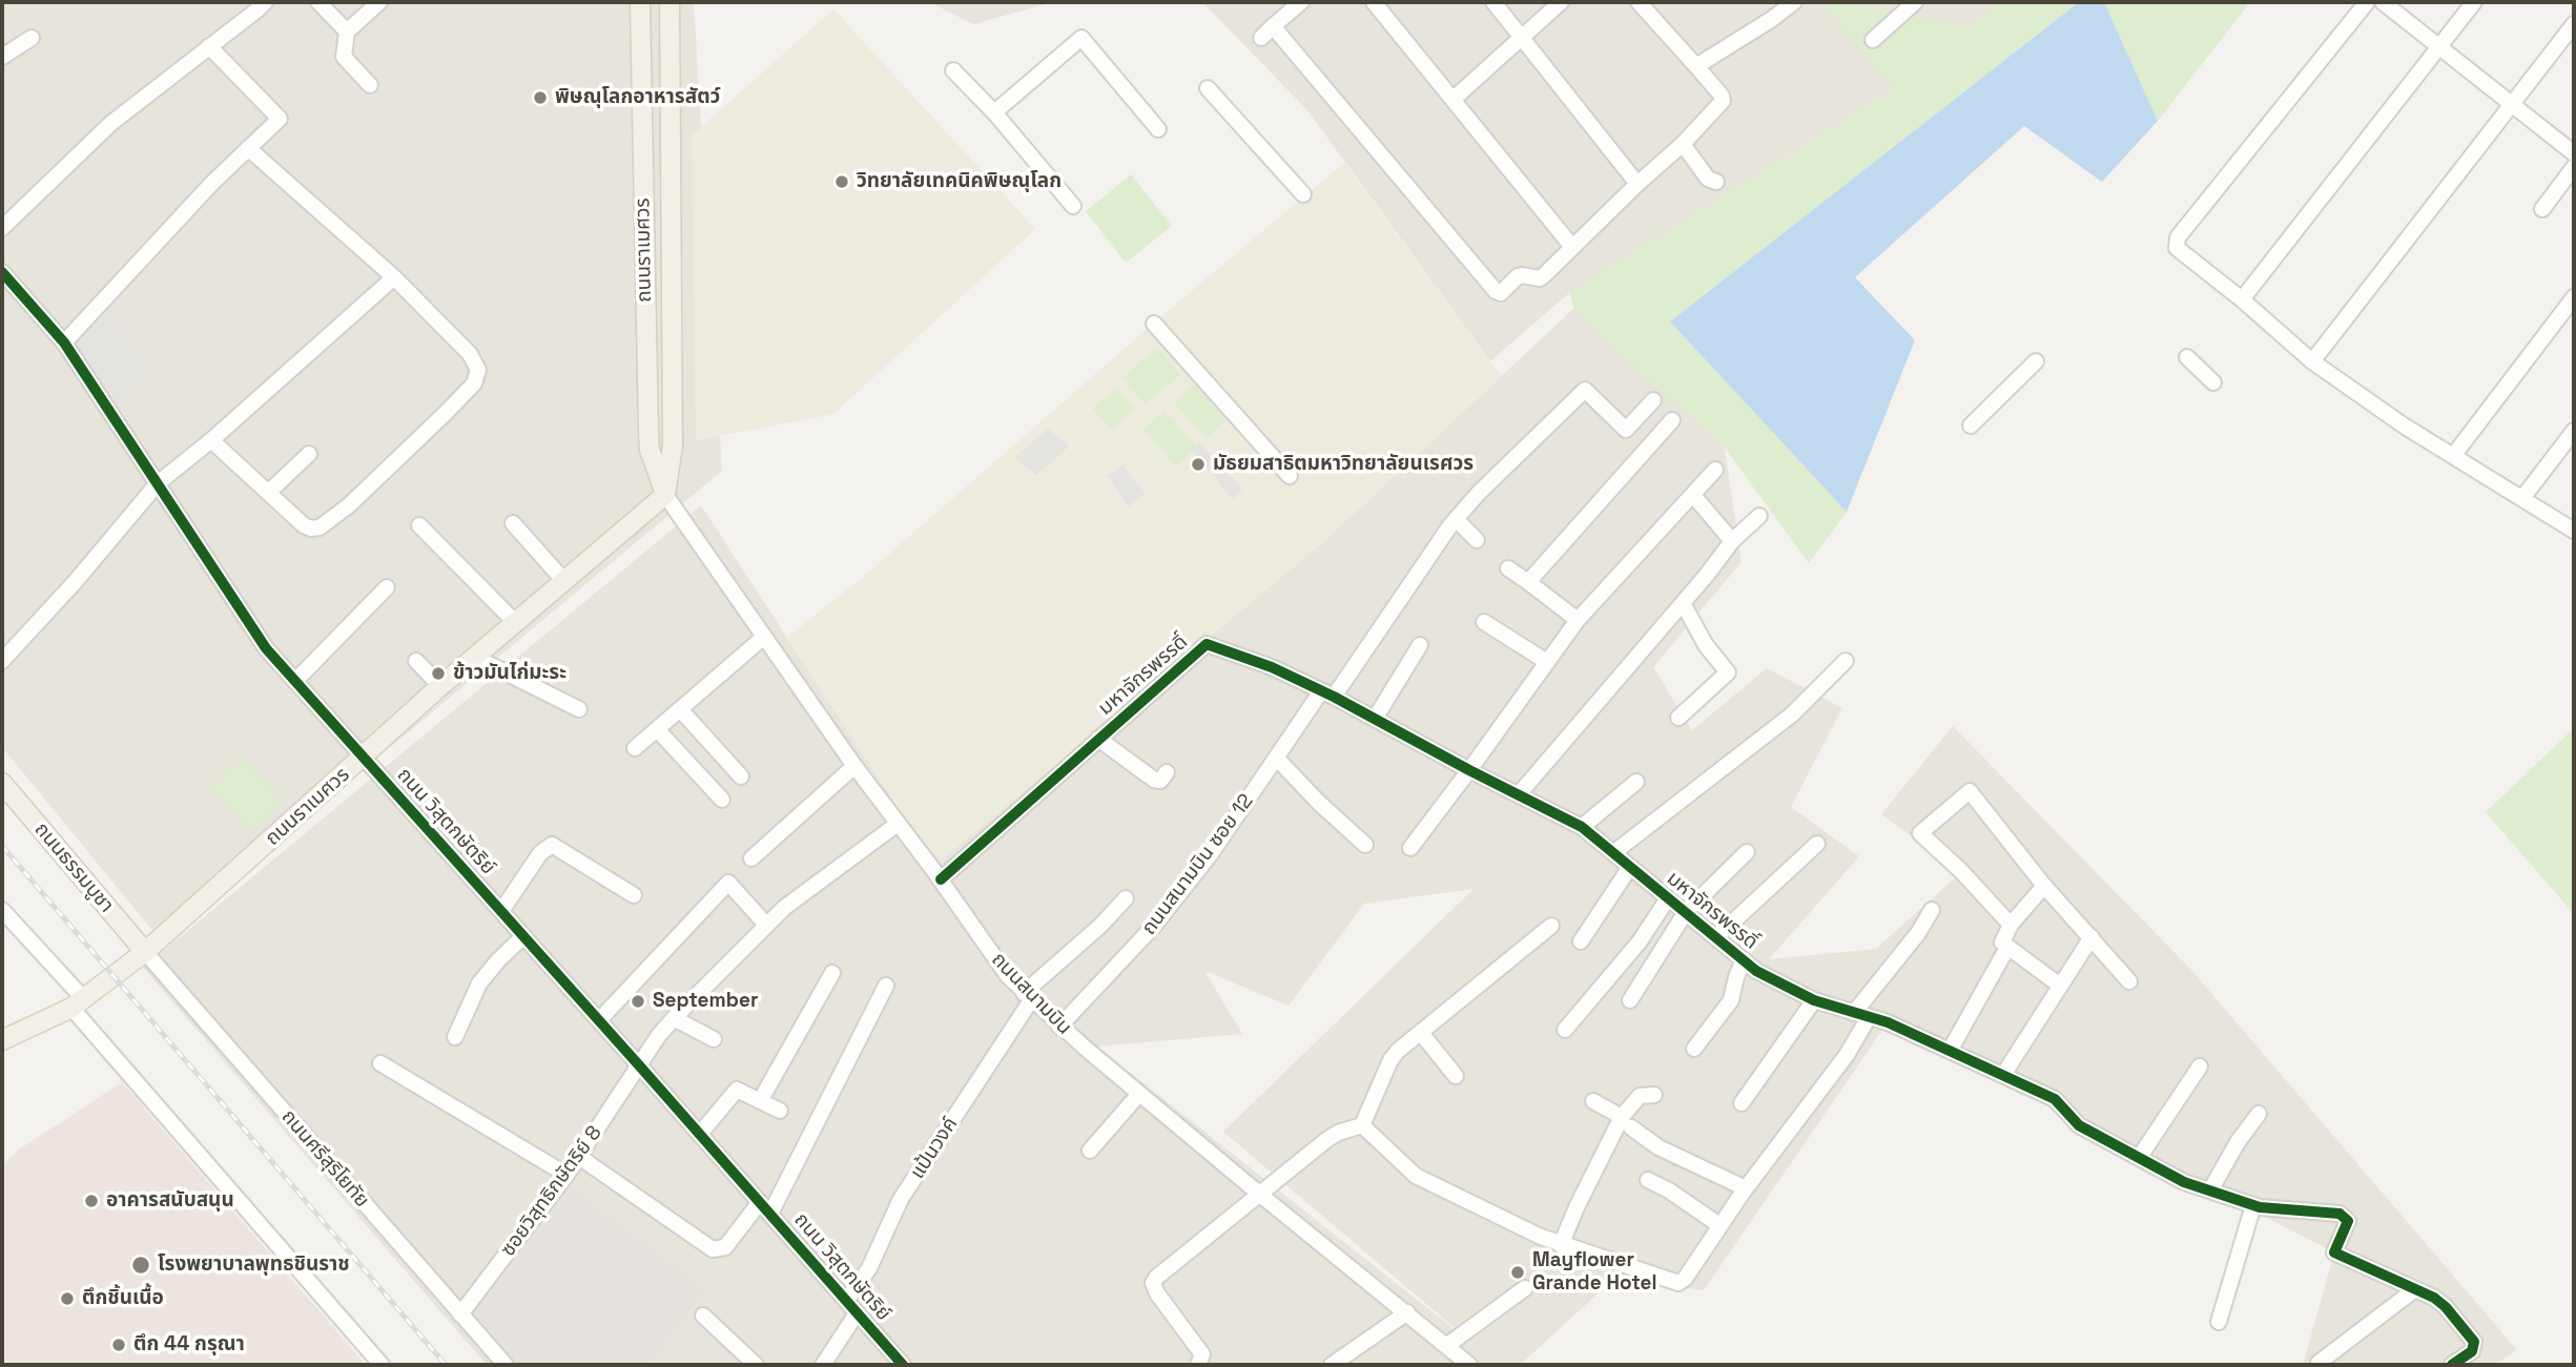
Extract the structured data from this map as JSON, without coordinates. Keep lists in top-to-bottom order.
{
  "streets": {
    "main road": ["ถนนราเมศวร", "ถนนธรรมบูชา"],
    "street": [
      "มหาจักรพรรดิ์",
      "ถนน วิสุตกษัตริย์",
      "ถนนสนามบิน ซอย 12",
      "ถนนสนามบิน",
      "แป้นวงค์",
      "ถนนศรีสุริโยทัย",
      "ซอยวิสุทธิกษัตริย์ 8"
    ]
  },
  "crossings": [
    ["ถนนราเมศวร", "ถนน วิสุตกษัตริย์"],
    ["ถนนราเมศวร", "ถนนธรรมบูชา"],
    ["ถนนราเมศวร", "ถนนสนามบิน"],
    ["ถนนราเมศวร", "ถนนศรีสุริโยทัย"],
    ["มหาจักรพรรดิ์", "ถนนสนามบิน ซอย 12"],
    ["มหาจักรพรรดิ์", "ถนนสนามบิน"],
    ["ถนน วิสุตกษัตริย์", "แป้นวงค์"],
    ["ถนน วิสุตกษัตริย์", "ซอยวิสุทธิกษัตริย์ 8"],
    ["ถนนสนามบิน ซอย 12", "ถนนสนามบิน"],
    ["ถนนธรรมบูชา", "ถนนศรีสุริโยทัย"],
    ["ถนนสนามบิน", "แป้นวงค์"],
    ["ถนนสนามบิน", "ซอยวิสุทธิกษัตริย์ 8"],
    ["ถนนศรีสุริโยทัย", "ซอยวิสุทธิกษัตริย์ 8"]
  ],
  "places": [
    "พิษณุโลกอาหารสัตว์",
    "วิทยาลัยเทคนิคพิษณุโลก",
    "มัธยมสาธิตมหาวิทยาลัยนเรศวร",
    "ข้าวมันไก่มะระ",
    "September",
    "อาคารสนับสนุน",
    "โรงพยาบาลพุทธชินราช",
    "Mayflower Grande Hotel",
    "ตึกชิ้นเนื้อ",
    "ตึก 44 กรุณา"
  ]
}
